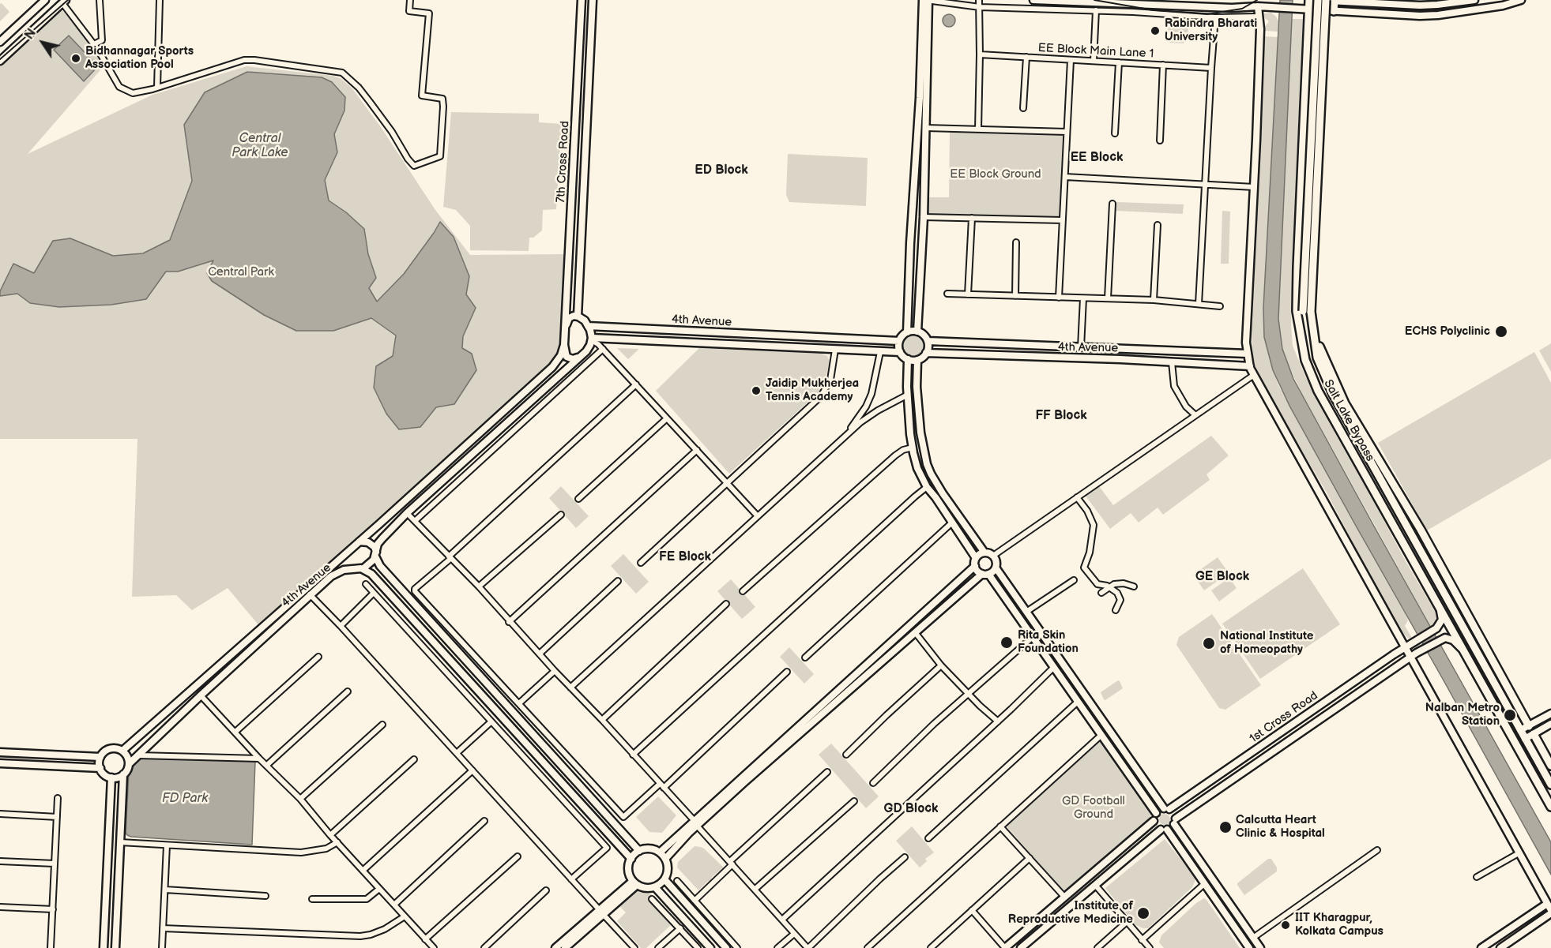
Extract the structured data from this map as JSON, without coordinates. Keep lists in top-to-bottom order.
{
  "streets": {
    "main road": ["Salt Lake Bypass"],
    "street": [
      "EE Block Main Lane 1",
      "7th Cross Road",
      "4th Avenue",
      "1st Cross Road"
    ]
  },
  "crossings": [
    ["7th Cross Road", "4th Avenue"],
    ["Salt Lake Bypass", "1st Cross Road"]
  ],
  "districts": [
    "EE Block",
    "ED Block",
    "FF Block",
    "FE Block",
    "GE Block",
    "GD Block"
  ],
  "water": ["Central Park Lake", "FD Park"],
  "parks": ["EE Block Ground", "Central Park", "GD Football Ground"],
  "places": [
    "Rabindra Bharati University",
    "Bidhannagar Sports Association Pool",
    "ECHS Polyclinic",
    "Jaidip Mukherjea Tennis Academy",
    "Rita Skin Foundation",
    "National Institute of Homeopathy",
    "Nalban Metro Station",
    "Calcutta Heart Clinic & Hospital",
    "Institute of Reproductive Medicine",
    "IIT Kharagpur, Kolkata Campus"
  ],
  "north": "top left"
}
